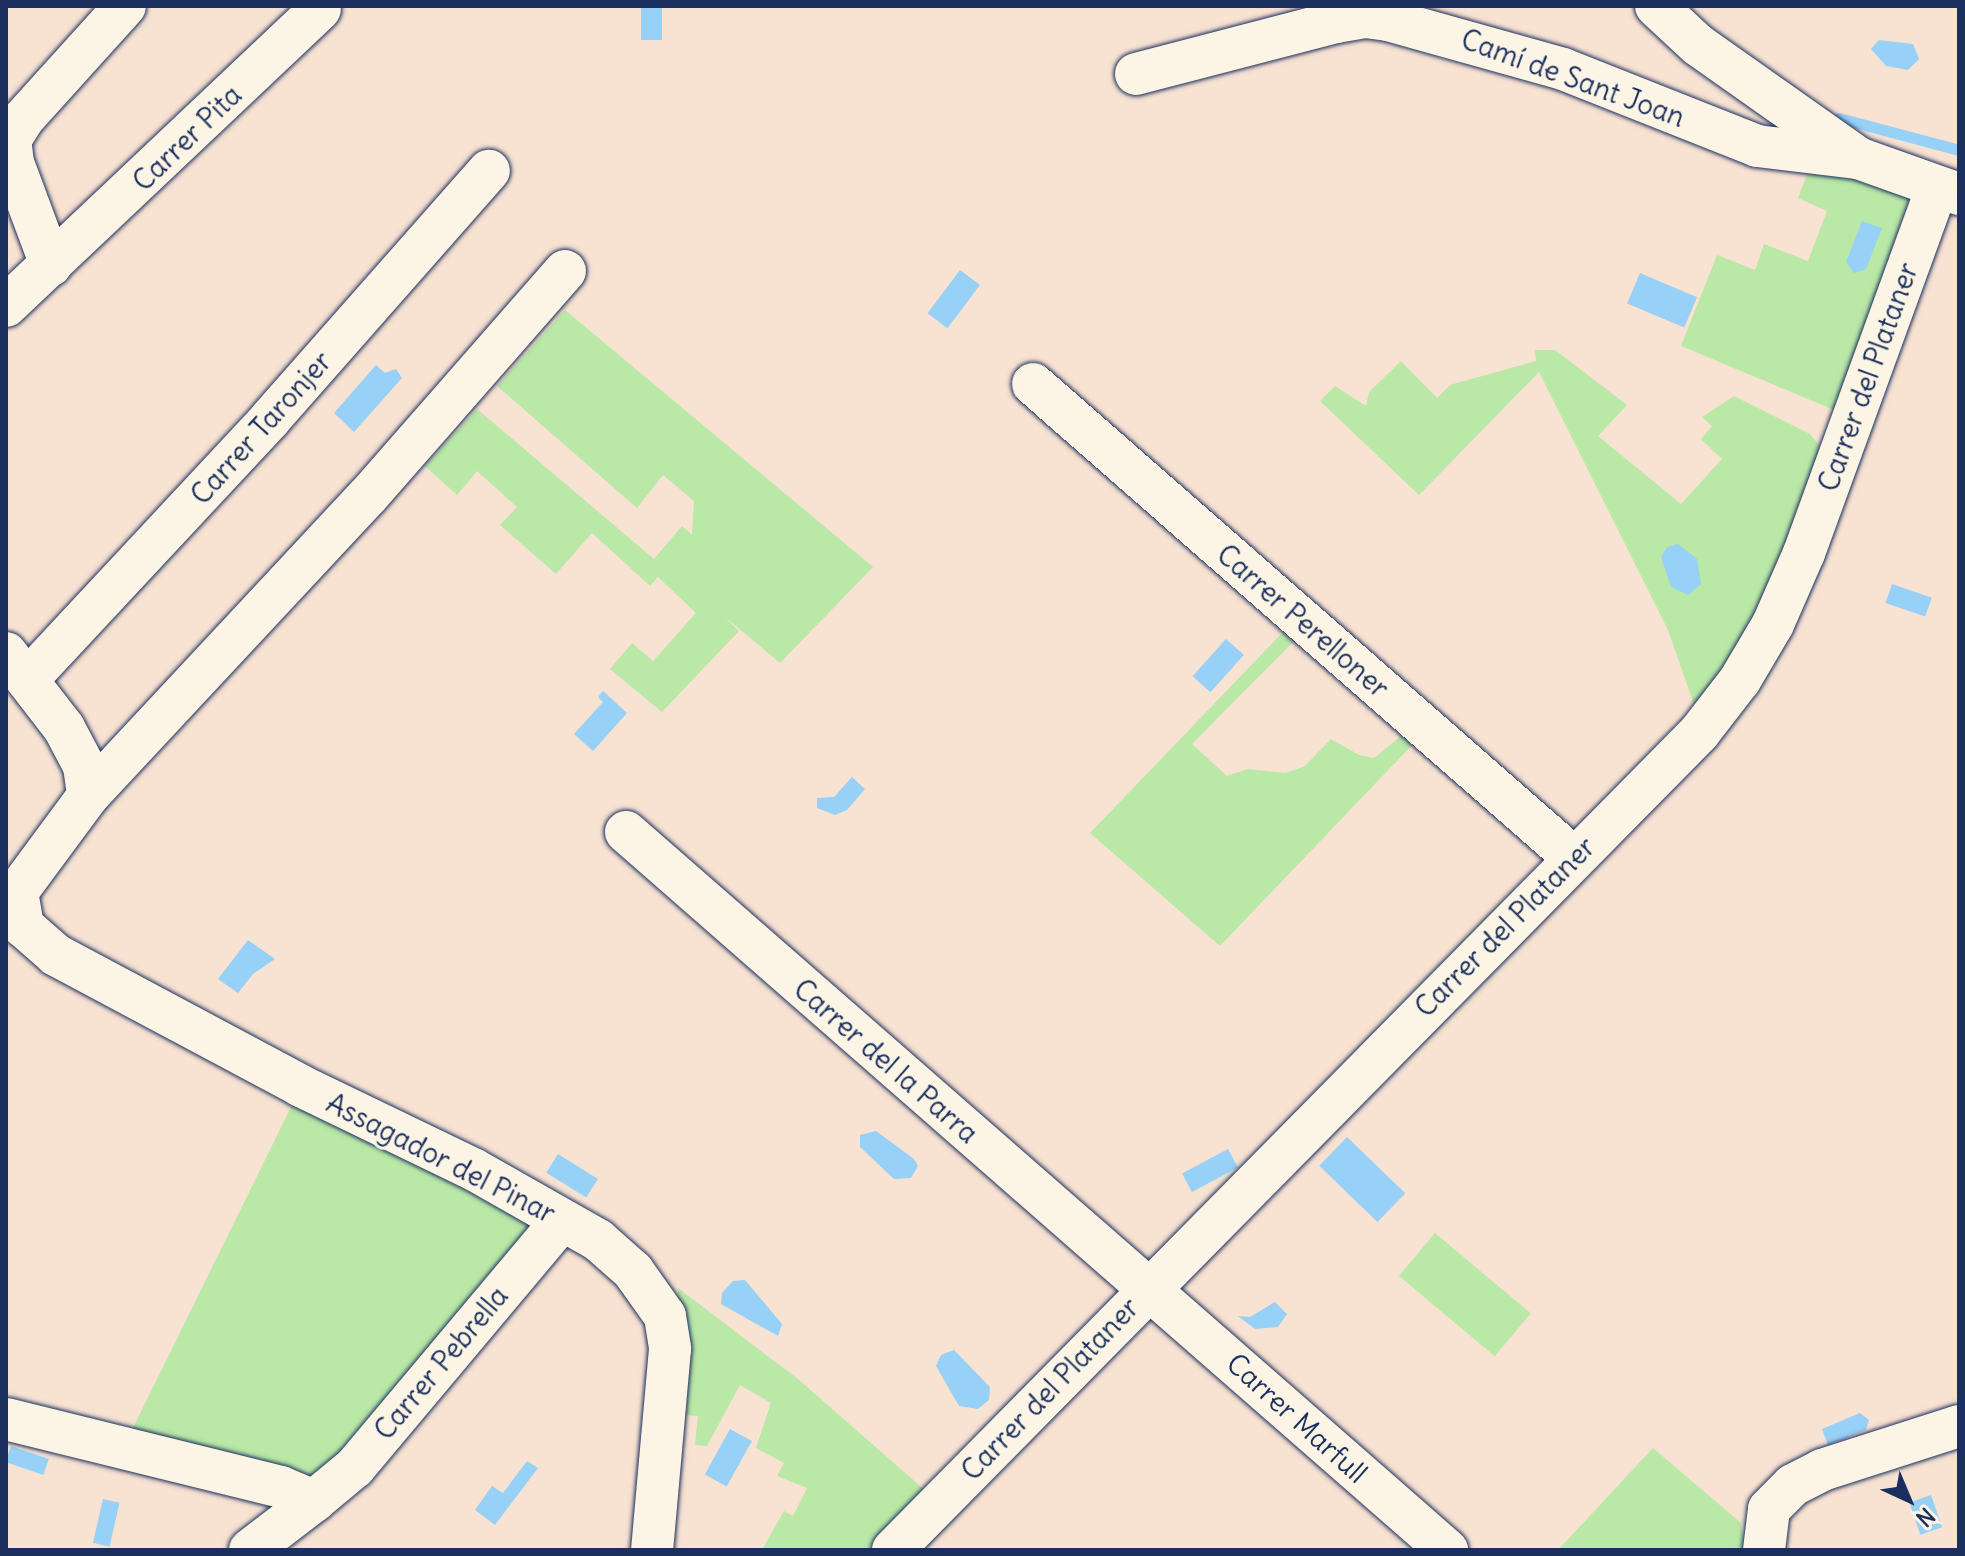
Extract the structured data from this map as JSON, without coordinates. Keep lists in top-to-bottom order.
{
  "streets": {
    "street": [
      "Camí de Sant Joan",
      "Carrer Pita",
      "Carrer del Plataner",
      "Carrer Taronjer",
      "Carrer Perelloner",
      "Carrer del la Parra",
      "Assagador del Pinar",
      "Carrer Pebrella",
      "Carrer Marfull"
    ]
  },
  "crossings": [
    ["Camí de Sant Joan", "Carrer del Plataner"],
    ["Carrer del Plataner", "Carrer Perelloner"],
    ["Carrer del Plataner", "Carrer del la Parra"],
    ["Carrer del Plataner", "Carrer Marfull"],
    ["Carrer del la Parra", "Carrer Marfull"],
    ["Assagador del Pinar", "Carrer Pebrella"]
  ],
  "north": "bottom right"
}
